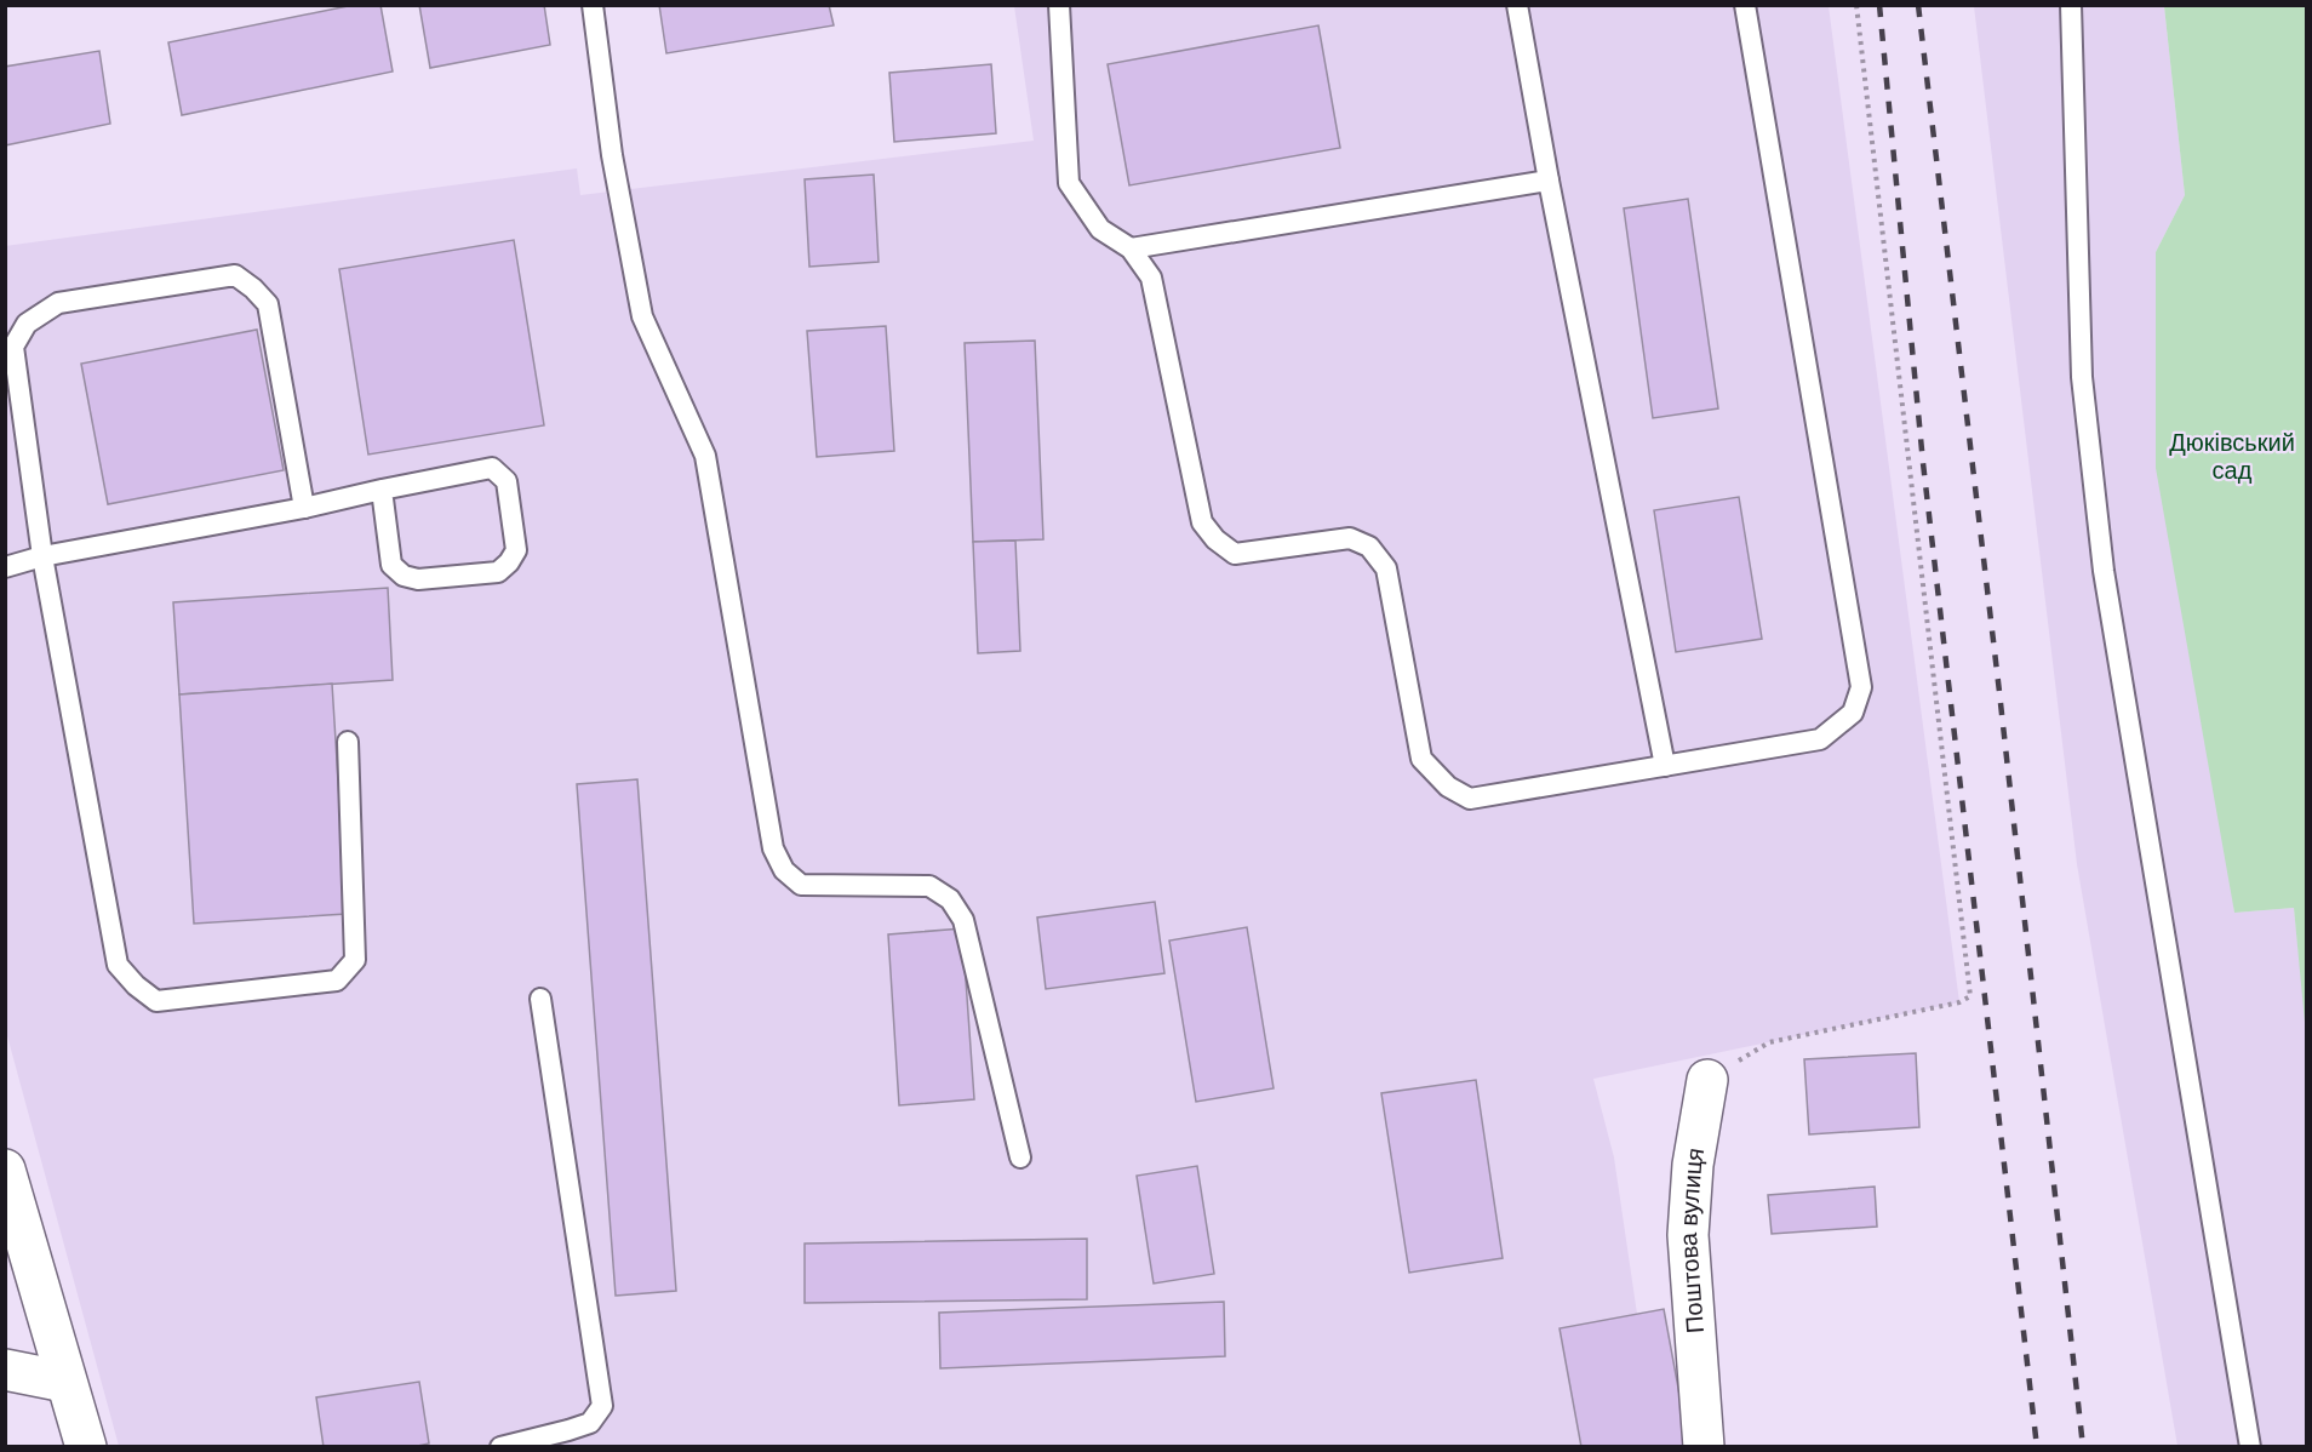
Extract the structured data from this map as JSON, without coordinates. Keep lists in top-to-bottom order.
{
  "streets": {
    "street": ["Поштова вулиця"]
  },
  "parks": ["Дюківський сад"]
}
